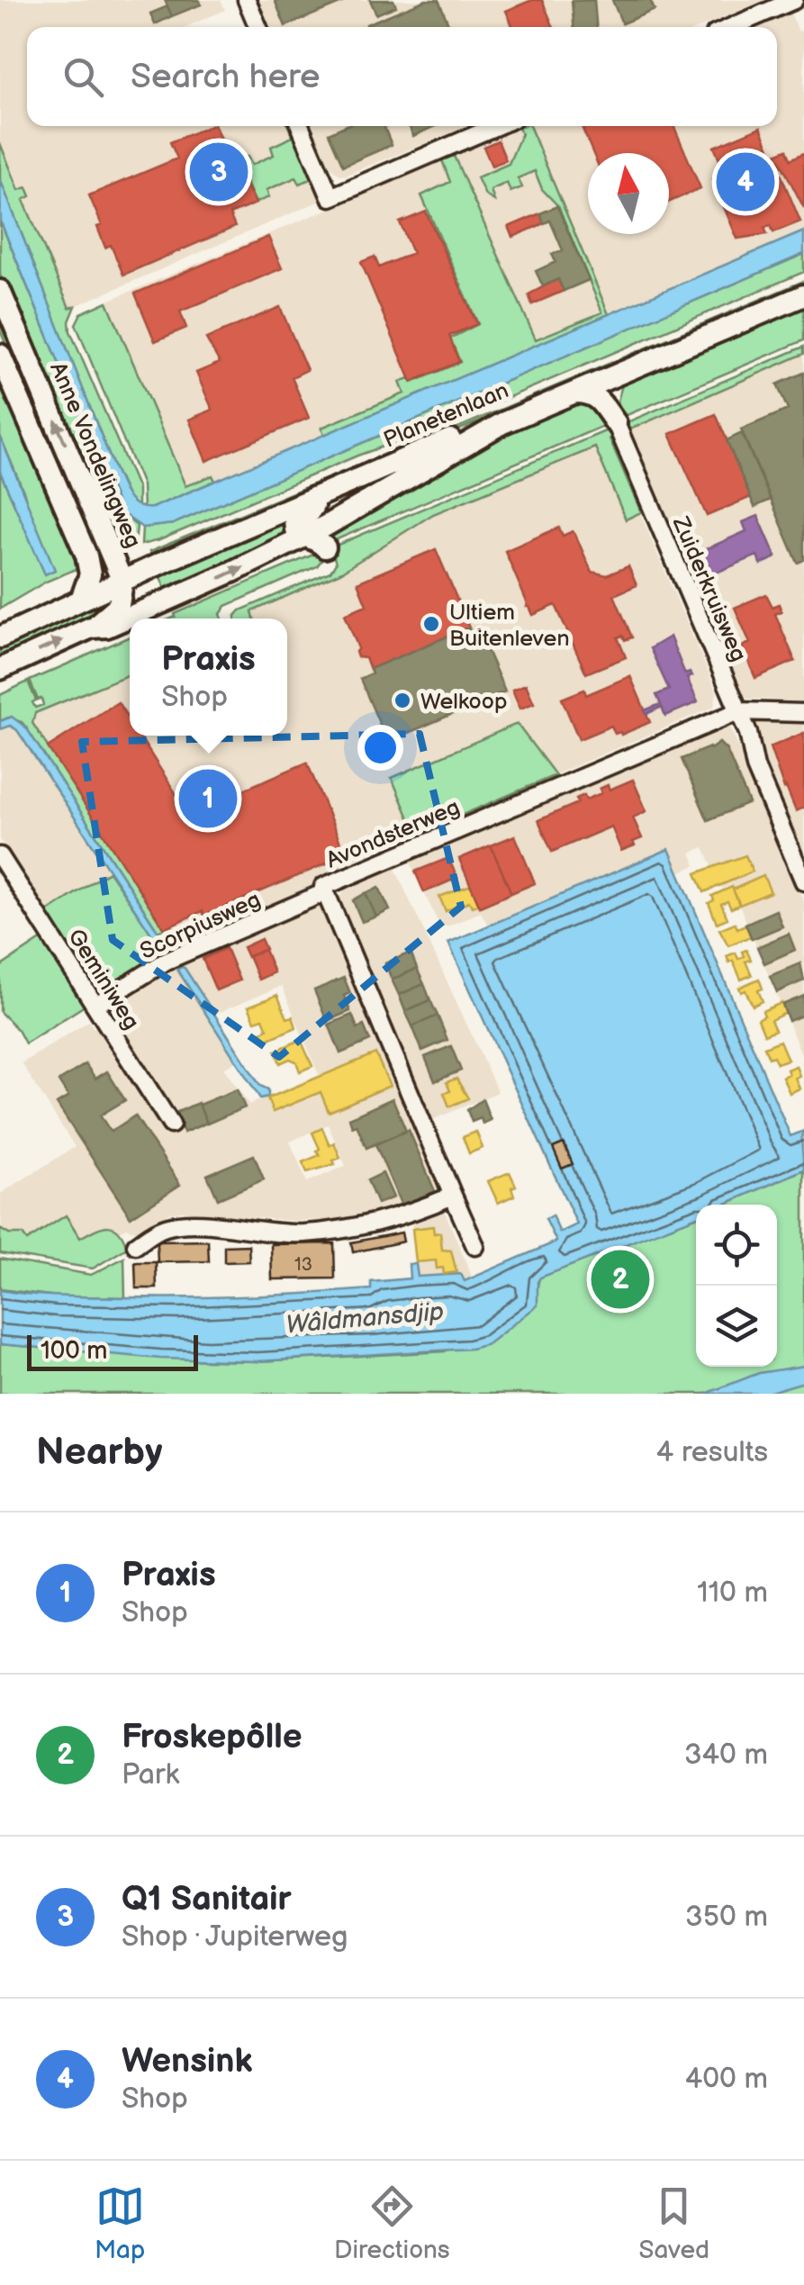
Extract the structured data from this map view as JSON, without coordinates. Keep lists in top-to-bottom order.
{
  "streets": {
    "main road": ["Planetenlaan", "Anne Vondelingweg"],
    "street": [
      "Zuiderkruisweg",
      "Avondsterweg",
      "Scorpiusweg",
      "Geminiweg"
    ]
  },
  "crossings": [
    ["Planetenlaan", "Anne Vondelingweg"],
    ["Zuiderkruisweg", "Avondsterweg"],
    ["Avondsterweg", "Scorpiusweg"],
    ["Scorpiusweg", "Geminiweg"]
  ],
  "water": ["Wâldmansdjip"],
  "places": ["Ultiem Buitenleven", "Welkoop"],
  "house_numbers": ["13"],
  "scale_bar": "100 m",
  "north": "top",
  "page": {
    "search": "Search here",
    "pins": [
      "3",
      "4",
      "1",
      "2"
    ],
    "popup": ["Praxis", "Shop"],
    "scale": "100 m",
    "heading": ["Nearby", "4 results"],
    "list": [
      {
        "mark": "1",
        "name": "Praxis",
        "note": "Shop",
        "value": "110 m"
      },
      {
        "mark": "2",
        "name": "Froskepôlle",
        "note": "Park",
        "value": "340 m"
      },
      {
        "mark": "3",
        "name": "Q1 Sanitair",
        "note": "Shop · Jupiterweg",
        "value": "350 m"
      },
      {
        "mark": "4",
        "name": "Wensink",
        "note": "Shop",
        "value": "400 m"
      }
    ],
    "nav": ["Map", "Directions", "Saved"]
  }
}
